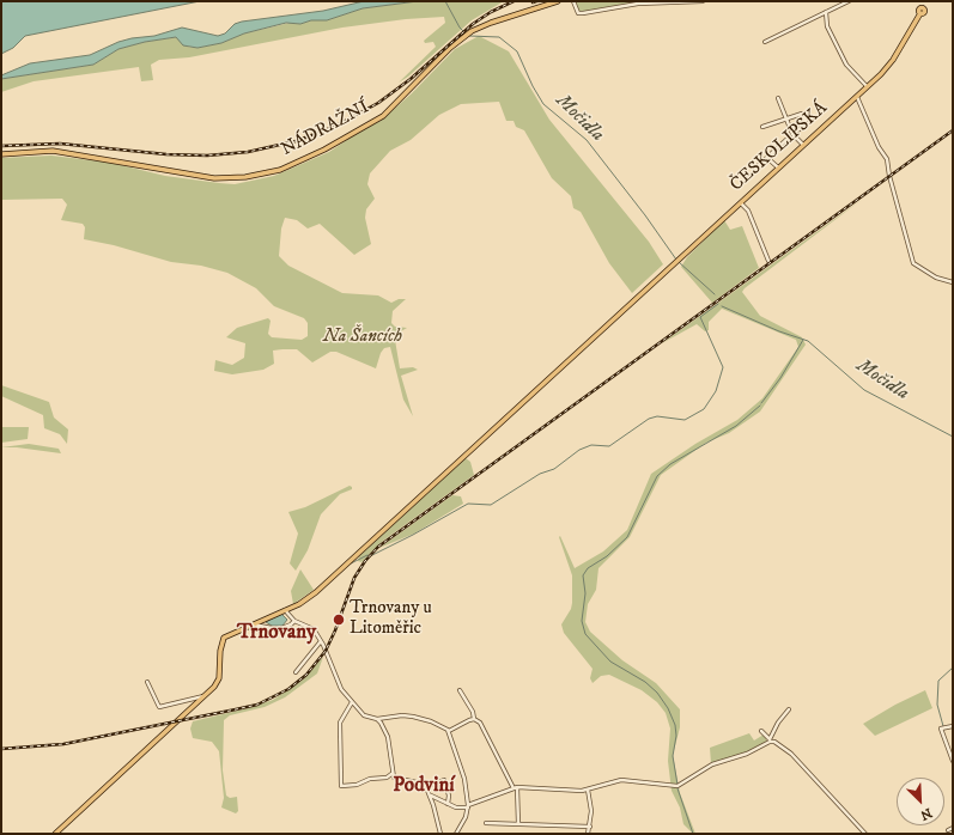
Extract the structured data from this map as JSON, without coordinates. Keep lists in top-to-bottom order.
{
  "streets": {
    "main road": ["NÁDRAŽNÍ", "ČESKOLIPSKÁ"]
  },
  "districts": ["Trnovany", "Podviní"],
  "water": ["Močidla"],
  "parks": ["Na Šancích"],
  "places": ["Trnovany u Litoměřic"],
  "north": "bottom right"
}
